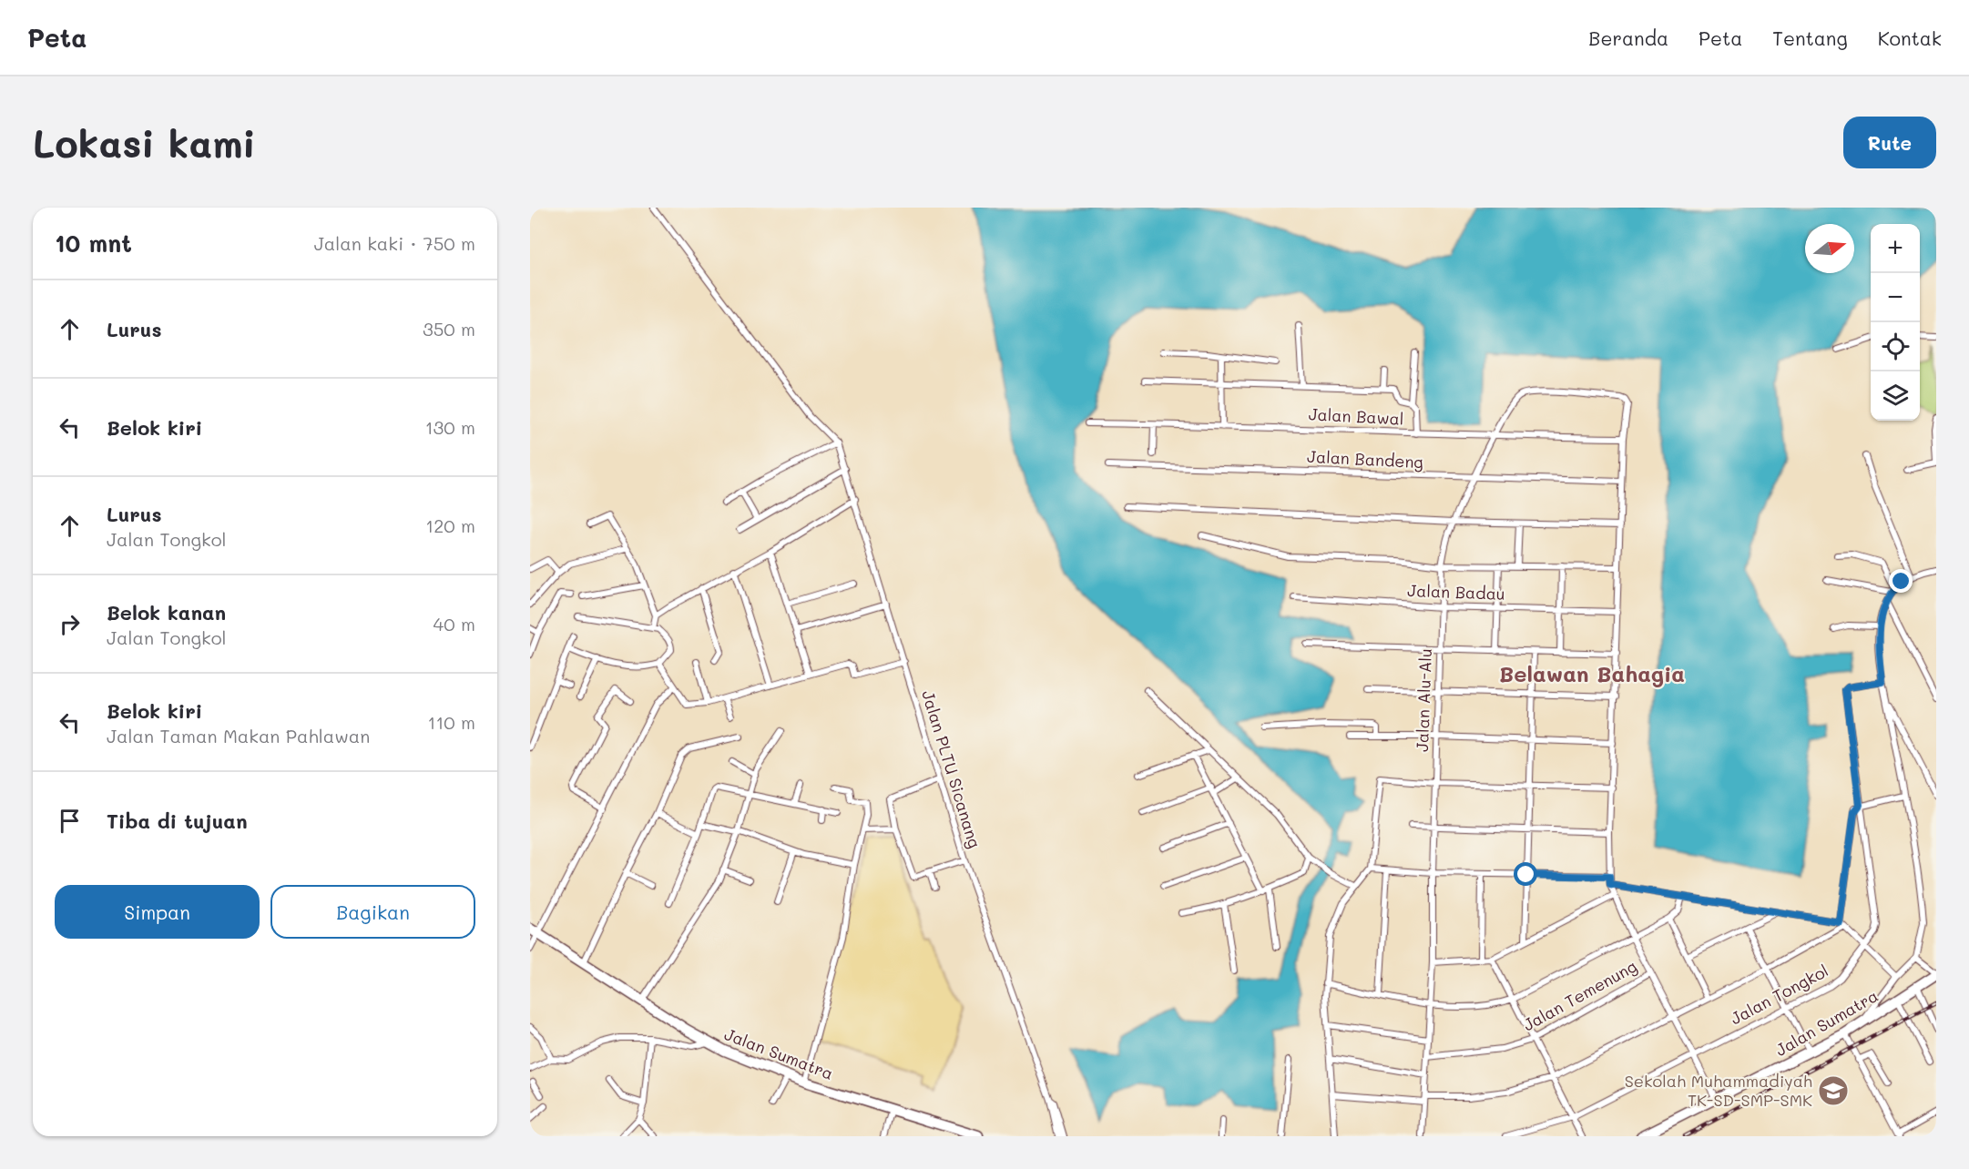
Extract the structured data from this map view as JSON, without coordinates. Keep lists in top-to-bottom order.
{
  "streets": {
    "highway": ["Jalan Sumatra"],
    "street": [
      "Jalan Bawal",
      "Jalan Bandeng",
      "Jalan Badau",
      "Jalan Alu-Alu",
      "Jalan PLTU Sicanang",
      "Jalan Tongkol",
      "Jalan Temenung"
    ]
  },
  "crossings": [
    ["Jalan Bawal", "Jalan Alu-Alu"],
    ["Jalan Bandeng", "Jalan Alu-Alu"],
    ["Jalan Badau", "Jalan Alu-Alu"],
    ["Jalan Alu-Alu", "Jalan Temenung"]
  ],
  "districts": ["Belawan Bahagia"],
  "places": {
    "school or university": ["Sekolah Muhammadiyah TK-SD-SMP-SMK"]
  },
  "north": "right",
  "page": {
    "header": "Peta",
    "nav": [
      "Beranda",
      "Peta",
      "Tentang",
      "Kontak"
    ],
    "buttons": [
      "Rute",
      ["Simpan", "Bagikan"]
    ],
    "title": "Lokasi kami",
    "heading": ["10 mnt", "Jalan kaki · 750 m"],
    "map_buttons": ["+", "−"],
    "list": [
      ["Lurus", "350 m"],
      ["Belok kiri", "130 m"],
      ["Lurus", "Jalan Tongkol", "120 m"],
      ["Belok kanan", "Jalan Tongkol", "40 m"],
      ["Belok kiri", "Jalan Taman Makan Pahlawan", "110 m"],
      "Tiba di tujuan"
    ]
  }
}
